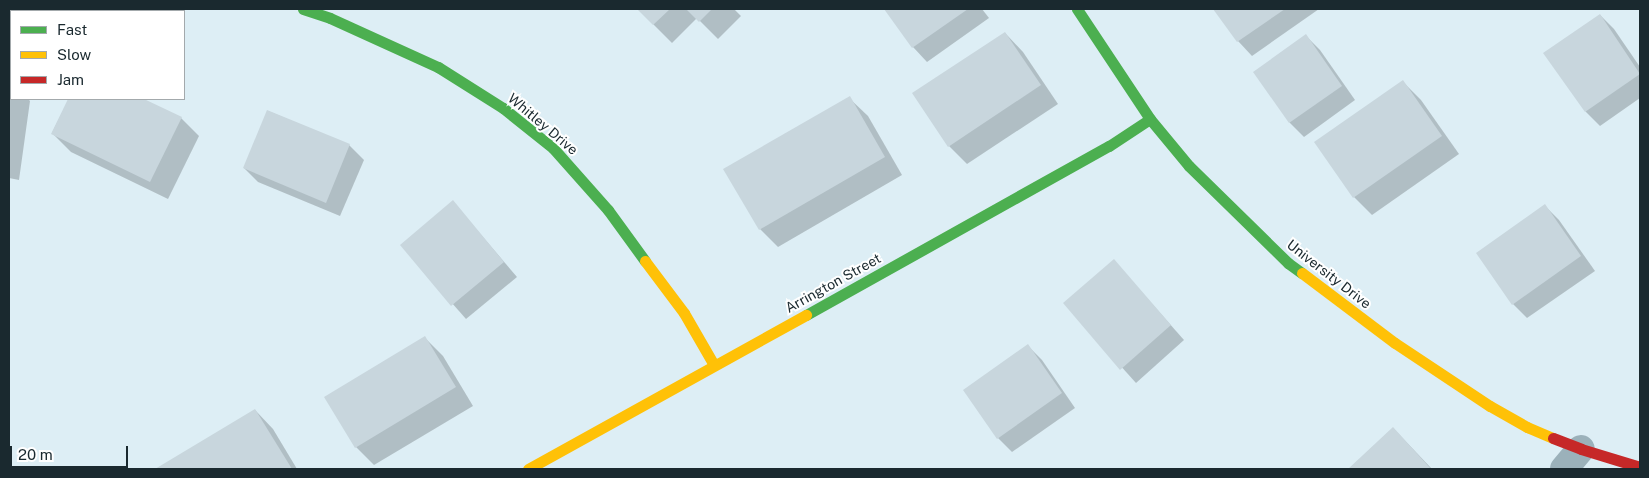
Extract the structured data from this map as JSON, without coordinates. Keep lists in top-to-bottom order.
{
  "streets": {
    "street": ["Whitley Drive", "University Drive", "Arrington Street"]
  },
  "crossings": [
    ["Whitley Drive", "Arrington Street"],
    ["University Drive", "Arrington Street"]
  ],
  "legend": ["Fast", "Slow", "Jam"],
  "scale_bar": "20 m"
}
